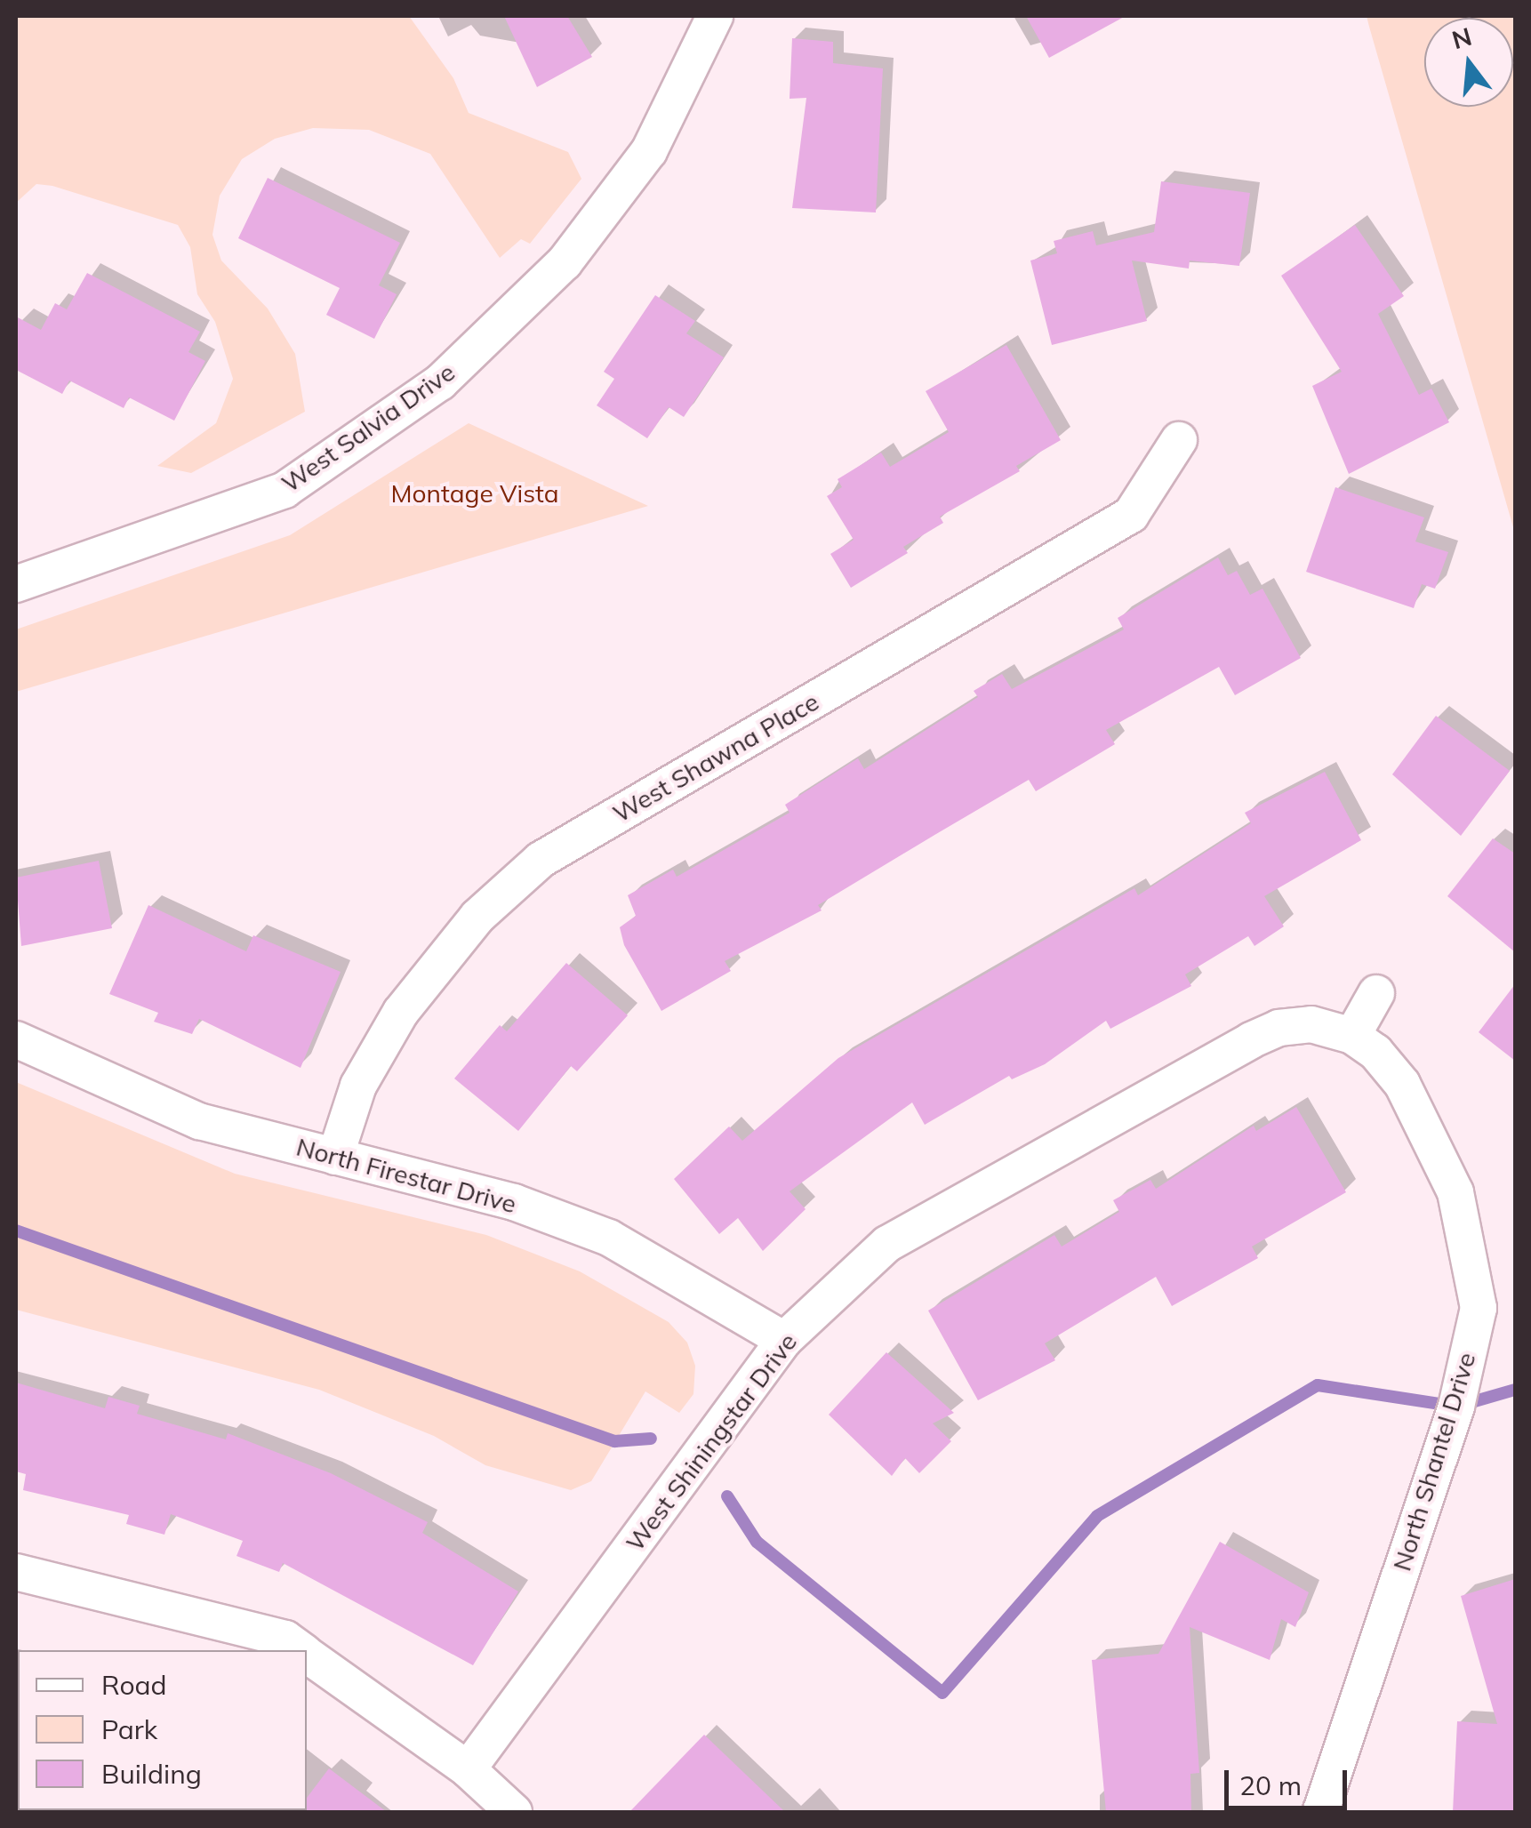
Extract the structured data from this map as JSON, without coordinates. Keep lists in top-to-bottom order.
{
  "streets": {
    "street": [
      "West Salvia Drive",
      "West Shawna Place",
      "North Firestar Drive",
      "West Shiningstar Drive",
      "North Shantel Drive"
    ]
  },
  "crossings": [
    ["West Shawna Place", "North Firestar Drive"],
    ["North Firestar Drive", "West Shiningstar Drive"],
    ["West Shiningstar Drive", "North Shantel Drive"]
  ],
  "parks": ["Montage Vista"],
  "legend": ["Road", "Park", "Building"],
  "scale_bar": "20 m",
  "north": "top"
}
